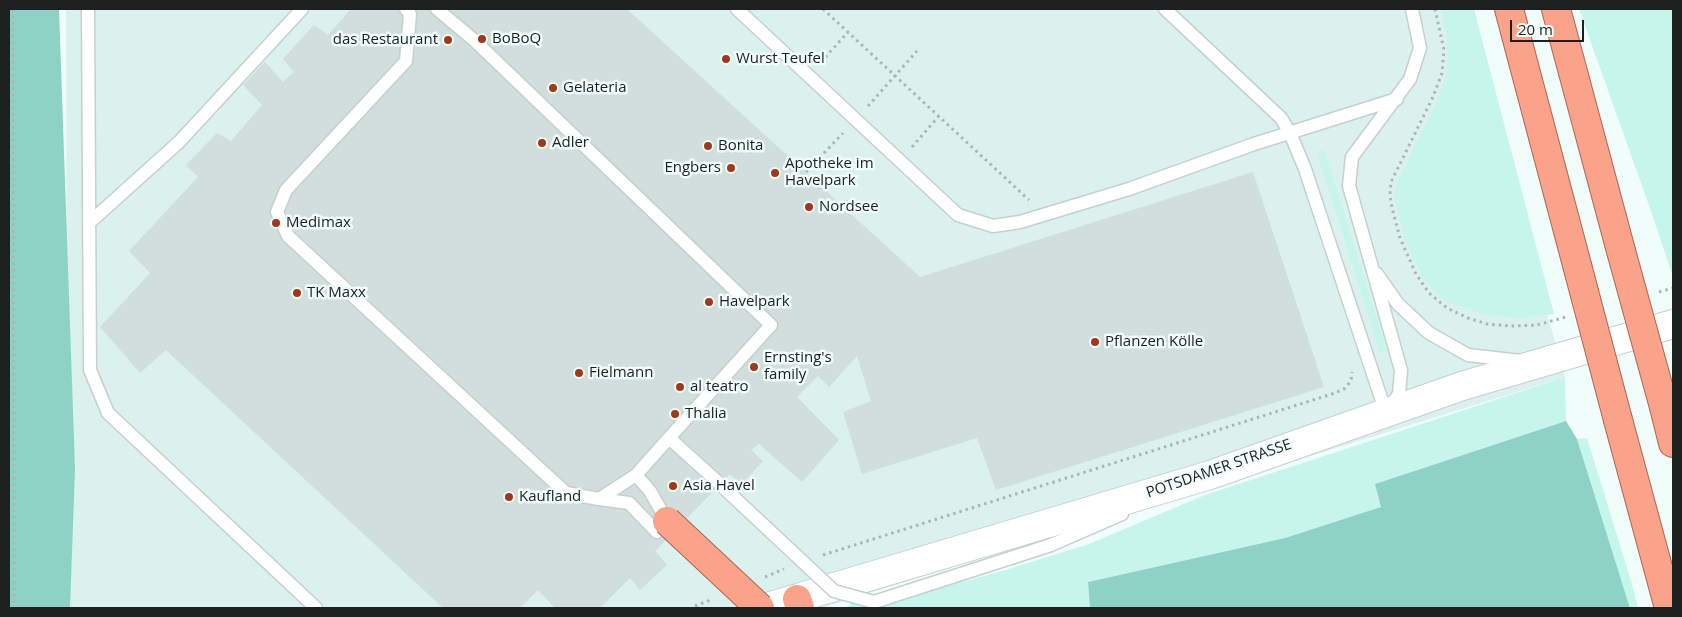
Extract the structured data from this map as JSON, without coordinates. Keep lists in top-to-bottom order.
{
  "streets": {
    "street": ["POTSDAMER STRASSE"]
  },
  "places": [
    "BoBoQ",
    "das Restaurant",
    "Wurst Teufel",
    "Gelateria",
    "Adler",
    "Bonita",
    "Engbers",
    "Apotheke im Havelpark",
    "Nordsee",
    "Medimax",
    "TK Maxx",
    "Havelpark",
    "Pflanzen Kölle",
    "Ernsting's family",
    "Fielmann",
    "al teatro",
    "Thalia",
    "Asia Havel",
    "Kaufland"
  ],
  "scale_bar": "20 m"
}
